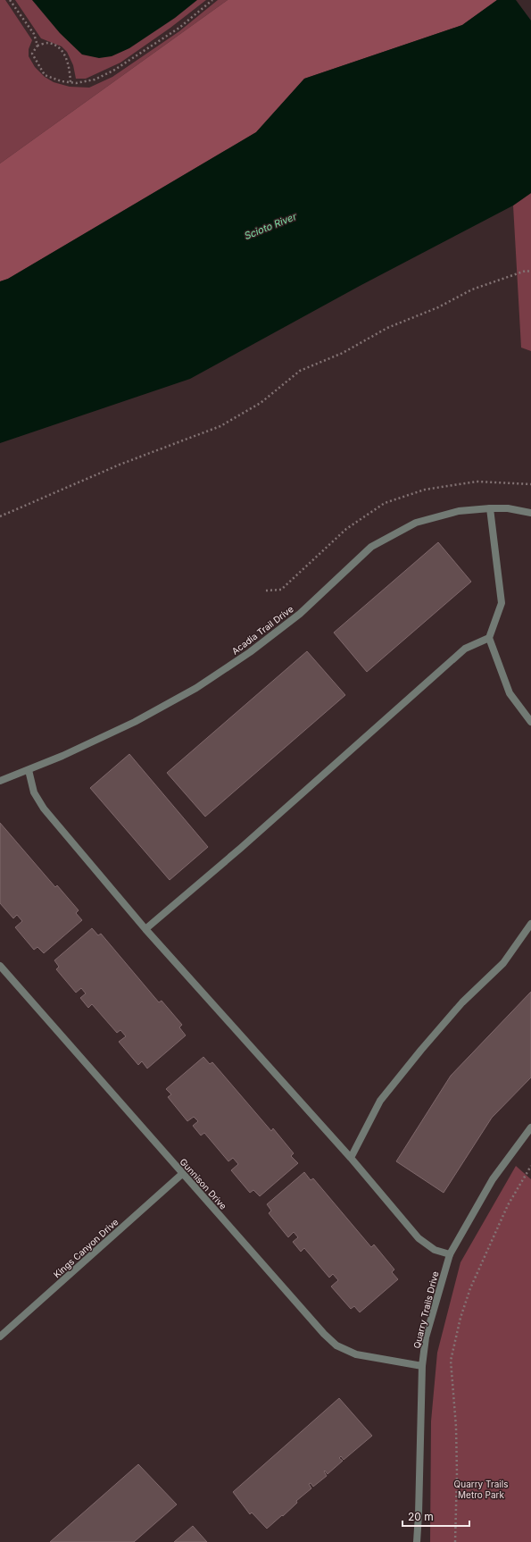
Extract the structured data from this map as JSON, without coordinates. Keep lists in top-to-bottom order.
{
  "streets": {
    "street": [
      "Acadia Trail Drive",
      "Gunnison Drive",
      "Kings Canyon Drive",
      "Quarry Trails Drive"
    ]
  },
  "crossings": [
    ["Gunnison Drive", "Kings Canyon Drive"],
    ["Gunnison Drive", "Quarry Trails Drive"]
  ],
  "water": ["Scioto River"],
  "parks": ["Quarry Trails Metro Park"],
  "scale_bar": "20 m"
}
